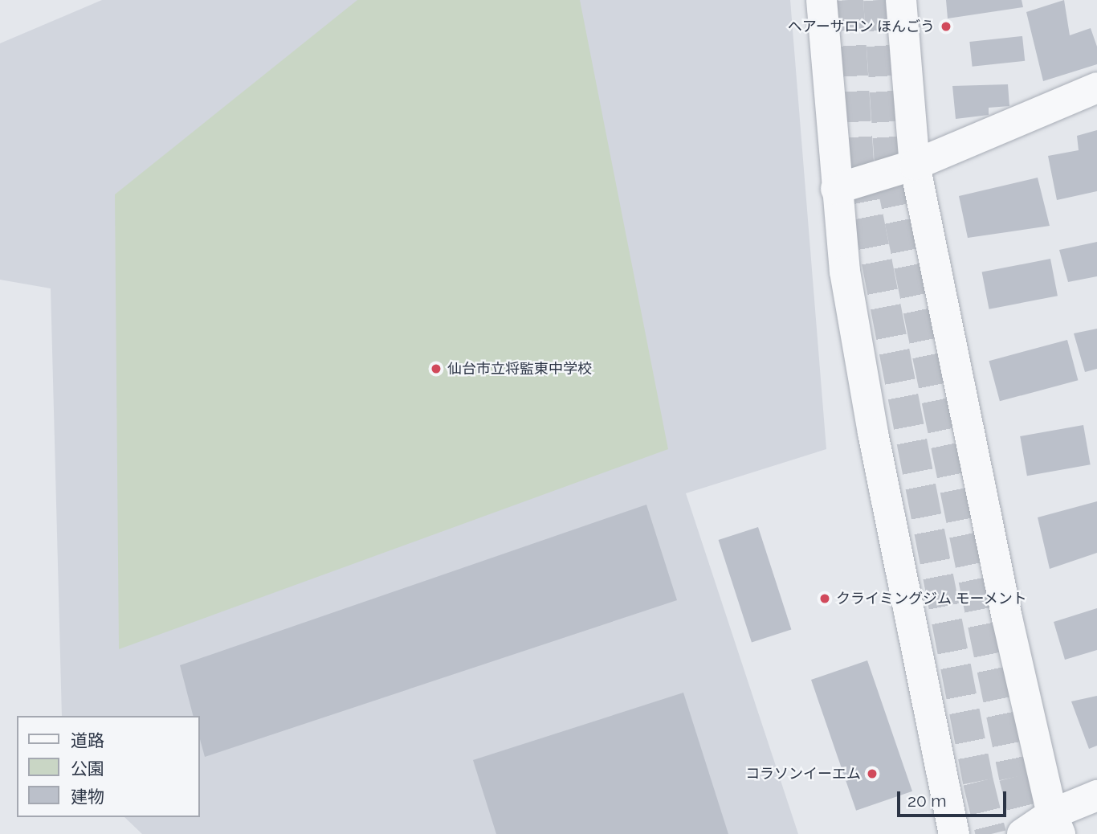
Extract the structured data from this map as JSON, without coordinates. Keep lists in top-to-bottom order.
{
  "places": [
    "ヘアーサロン ほんごう",
    "仙台市立将監東中学校",
    "クライミングジム モーメント",
    "コラソンイーエム"
  ],
  "legend": ["道路", "公園", "建物"],
  "scale_bar": "20 m"
}
